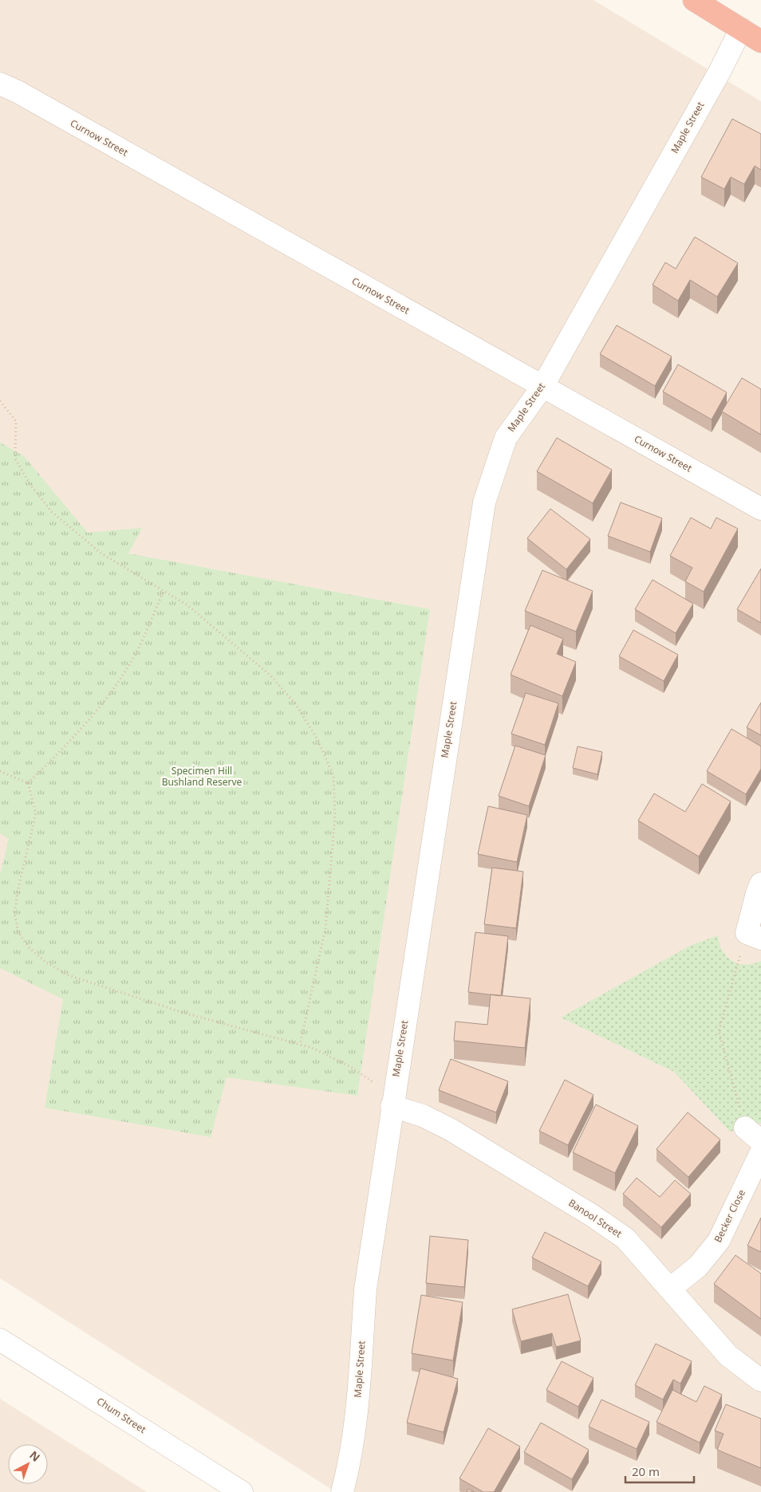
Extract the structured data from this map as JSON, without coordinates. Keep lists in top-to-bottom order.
{
  "streets": {
    "street": [
      "Maple Street",
      "Curnow Street",
      "Becker Close",
      "Banool Street",
      "Chum Street"
    ]
  },
  "crossings": [
    ["Maple Street", "Curnow Street"],
    ["Maple Street", "Banool Street"],
    ["Becker Close", "Banool Street"]
  ],
  "parks": ["Specimen Hill Bushland Reserve"],
  "scale_bar": "20 m",
  "north": "top right"
}
